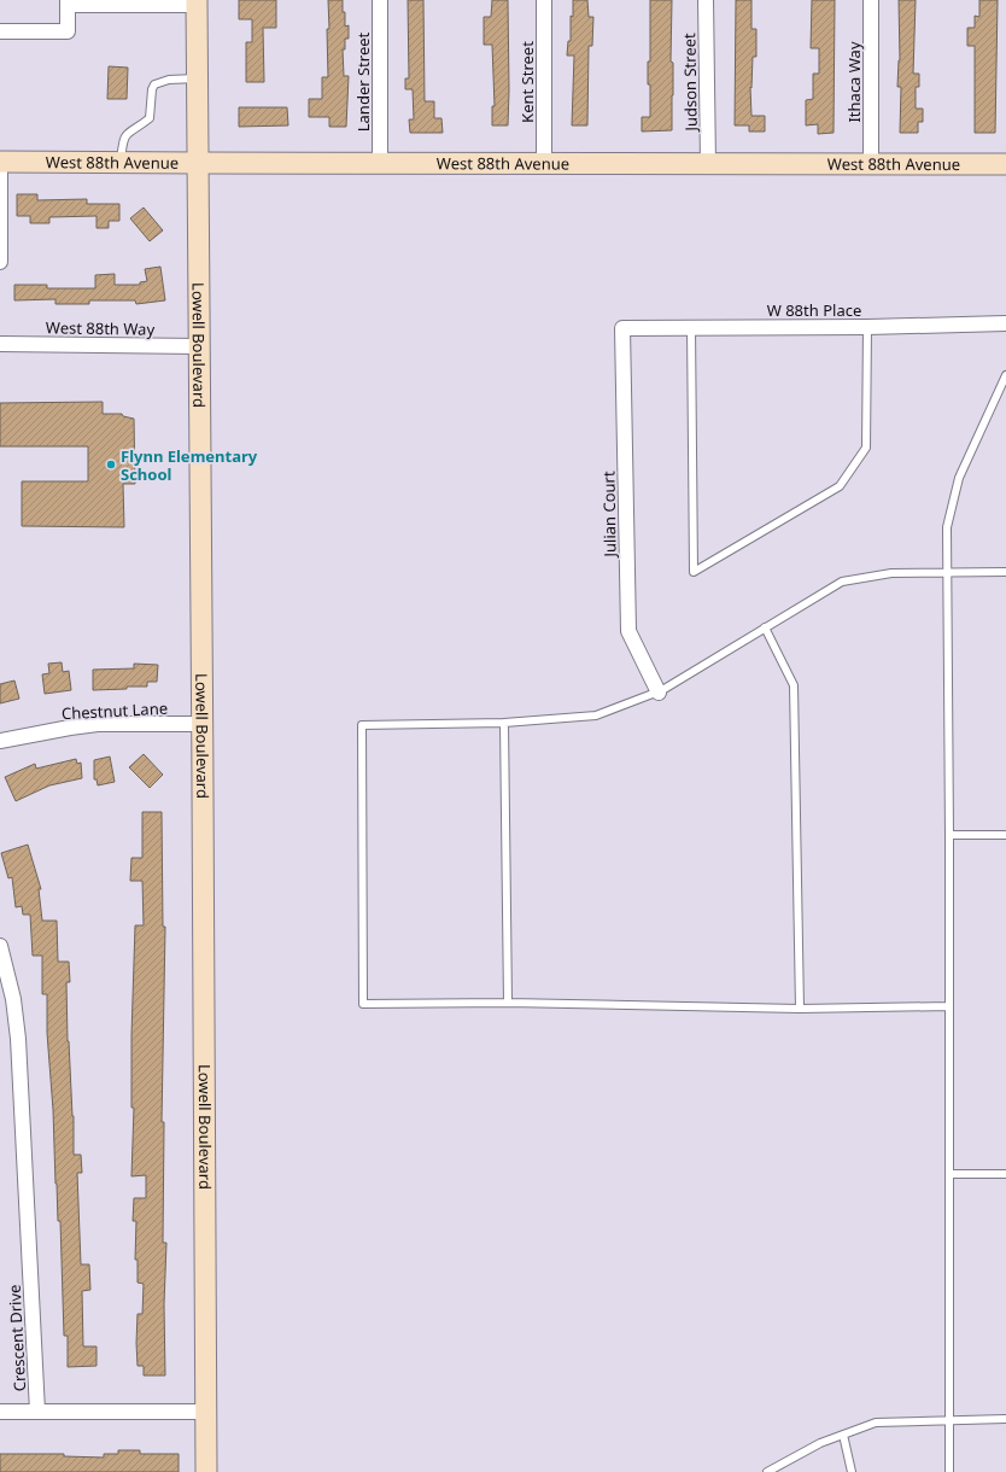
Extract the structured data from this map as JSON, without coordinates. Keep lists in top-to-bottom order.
{
  "streets": {
    "street": [
      "Lander Street",
      "Kent Street",
      "Judson Street",
      "Ithaca Way",
      "West 88th Avenue",
      "W 88th Place",
      "West 88th Way",
      "Lowell Boulevard",
      "Julian Court",
      "Chestnut Lane",
      "Crescent Drive"
    ]
  },
  "crossings": [
    ["Lander Street", "West 88th Avenue"],
    ["Kent Street", "West 88th Avenue"],
    ["Judson Street", "West 88th Avenue"],
    ["Ithaca Way", "West 88th Avenue"],
    ["West 88th Avenue", "Lowell Boulevard"],
    ["W 88th Place", "Julian Court"],
    ["West 88th Way", "Lowell Boulevard"],
    ["Lowell Boulevard", "Chestnut Lane"]
  ],
  "places": ["Flynn Elementary School"]
}
